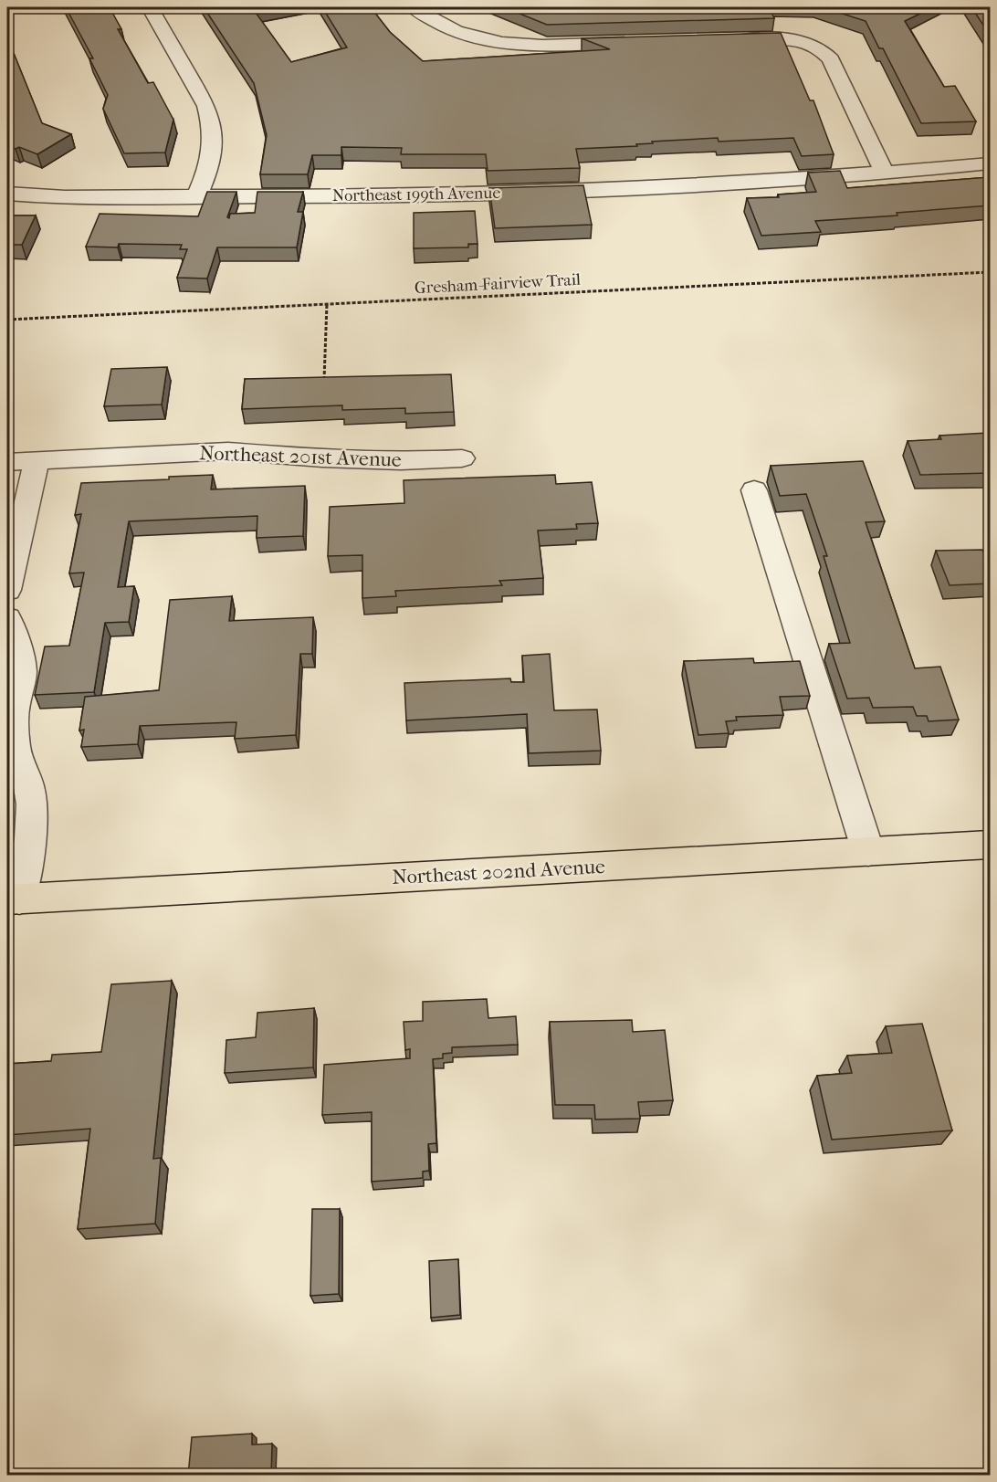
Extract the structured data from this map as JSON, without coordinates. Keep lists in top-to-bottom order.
{
  "streets": {
    "main road": ["Northeast 202nd Avenue"],
    "street": ["Northeast 199th Avenue", "Northeast 201st Avenue"],
    "path": ["Gresham-Fairview Trail"]
  }
}
